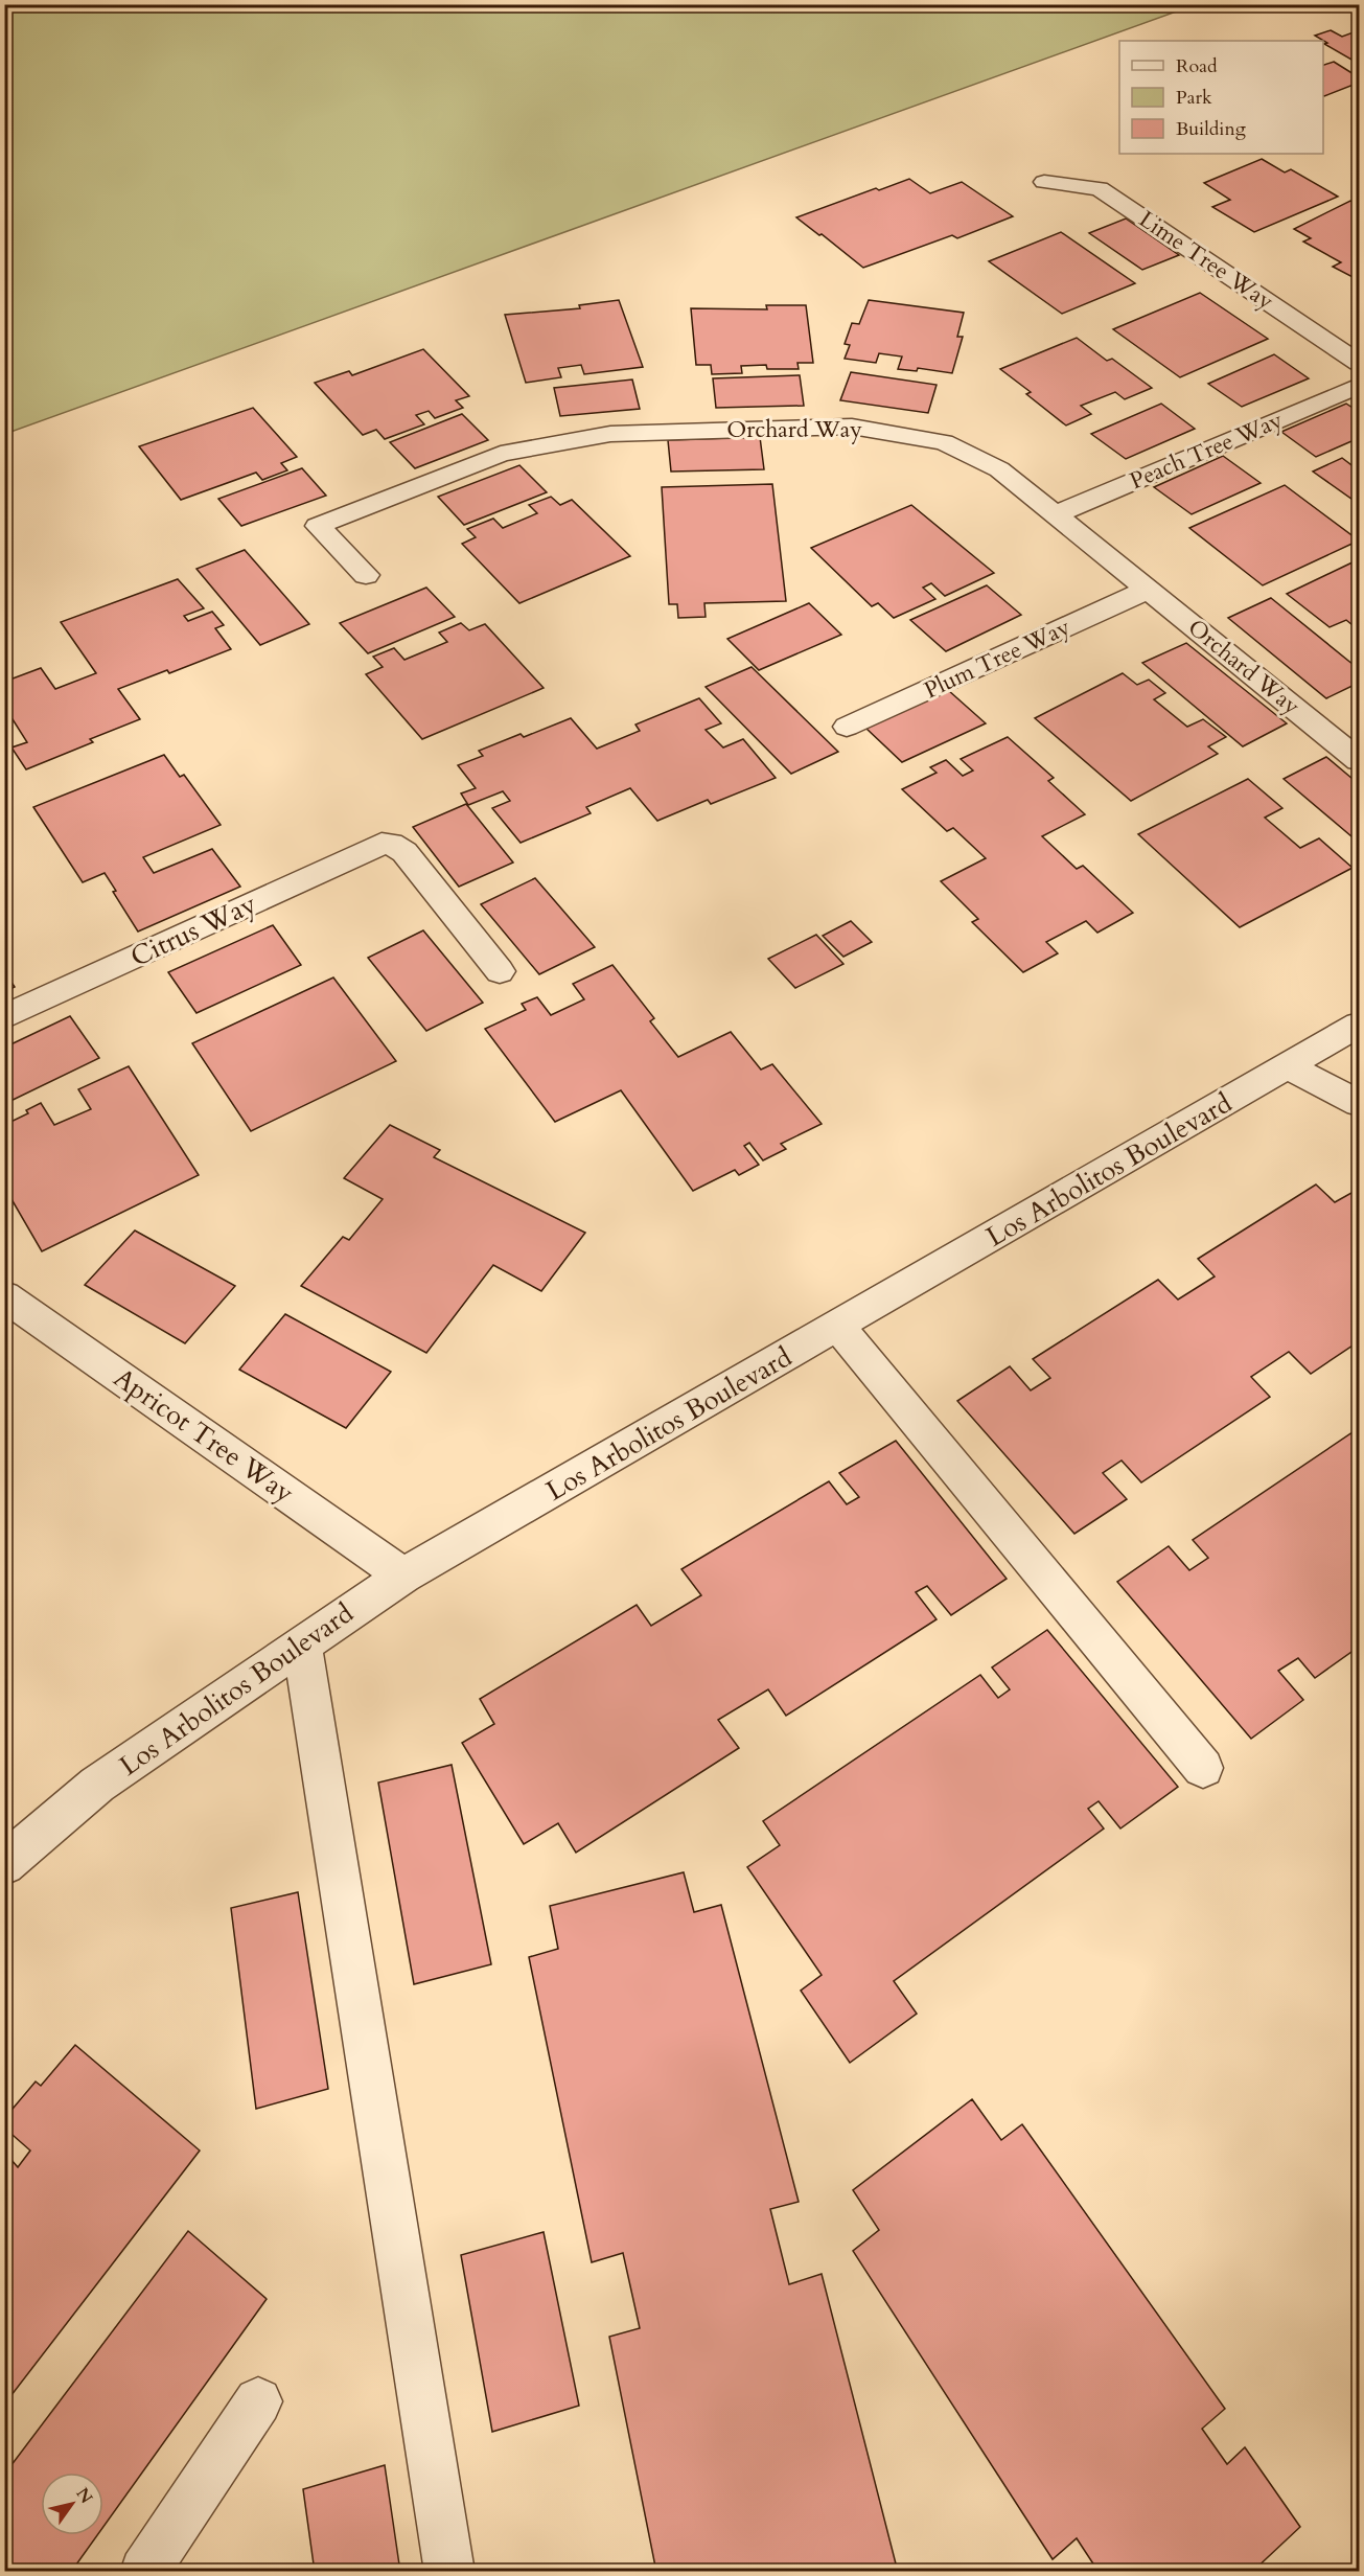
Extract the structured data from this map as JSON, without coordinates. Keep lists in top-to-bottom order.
{
  "streets": {
    "street": [
      "Lime Tree Way",
      "Orchard Way",
      "Peach Tree Way",
      "Plum Tree Way",
      "Citrus Way",
      "Los Arbolitos Boulevard",
      "Apricot Tree Way"
    ]
  },
  "crossings": [
    ["Orchard Way", "Peach Tree Way"],
    ["Orchard Way", "Plum Tree Way"],
    ["Los Arbolitos Boulevard", "Apricot Tree Way"]
  ],
  "legend": ["Road", "Park", "Building"],
  "north": "top right"
}
